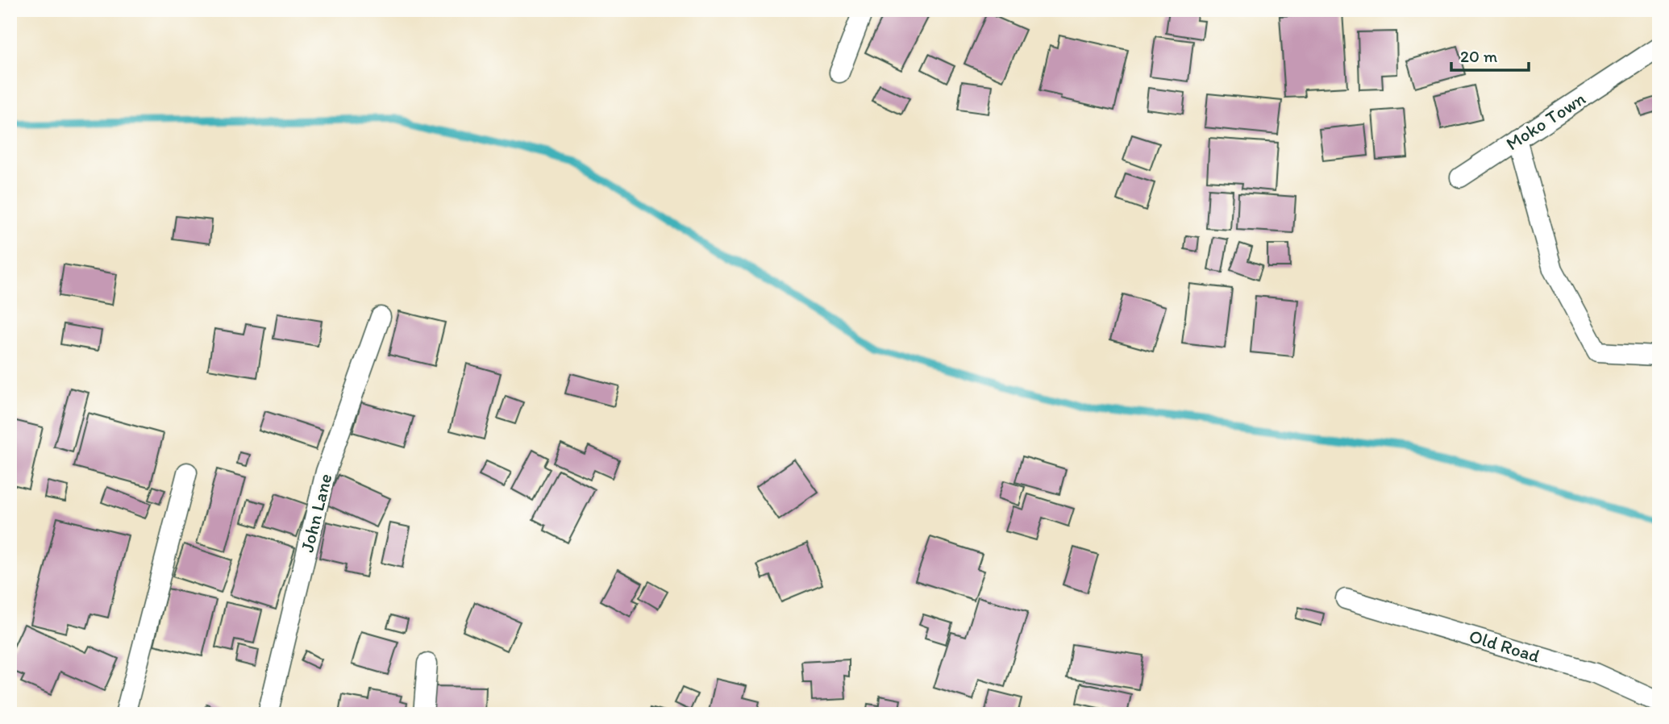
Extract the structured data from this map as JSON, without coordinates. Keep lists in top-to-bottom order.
{
  "streets": {
    "street": ["Moko Town", "John Lane", "Old Road"]
  },
  "scale_bar": "20 m"
}
